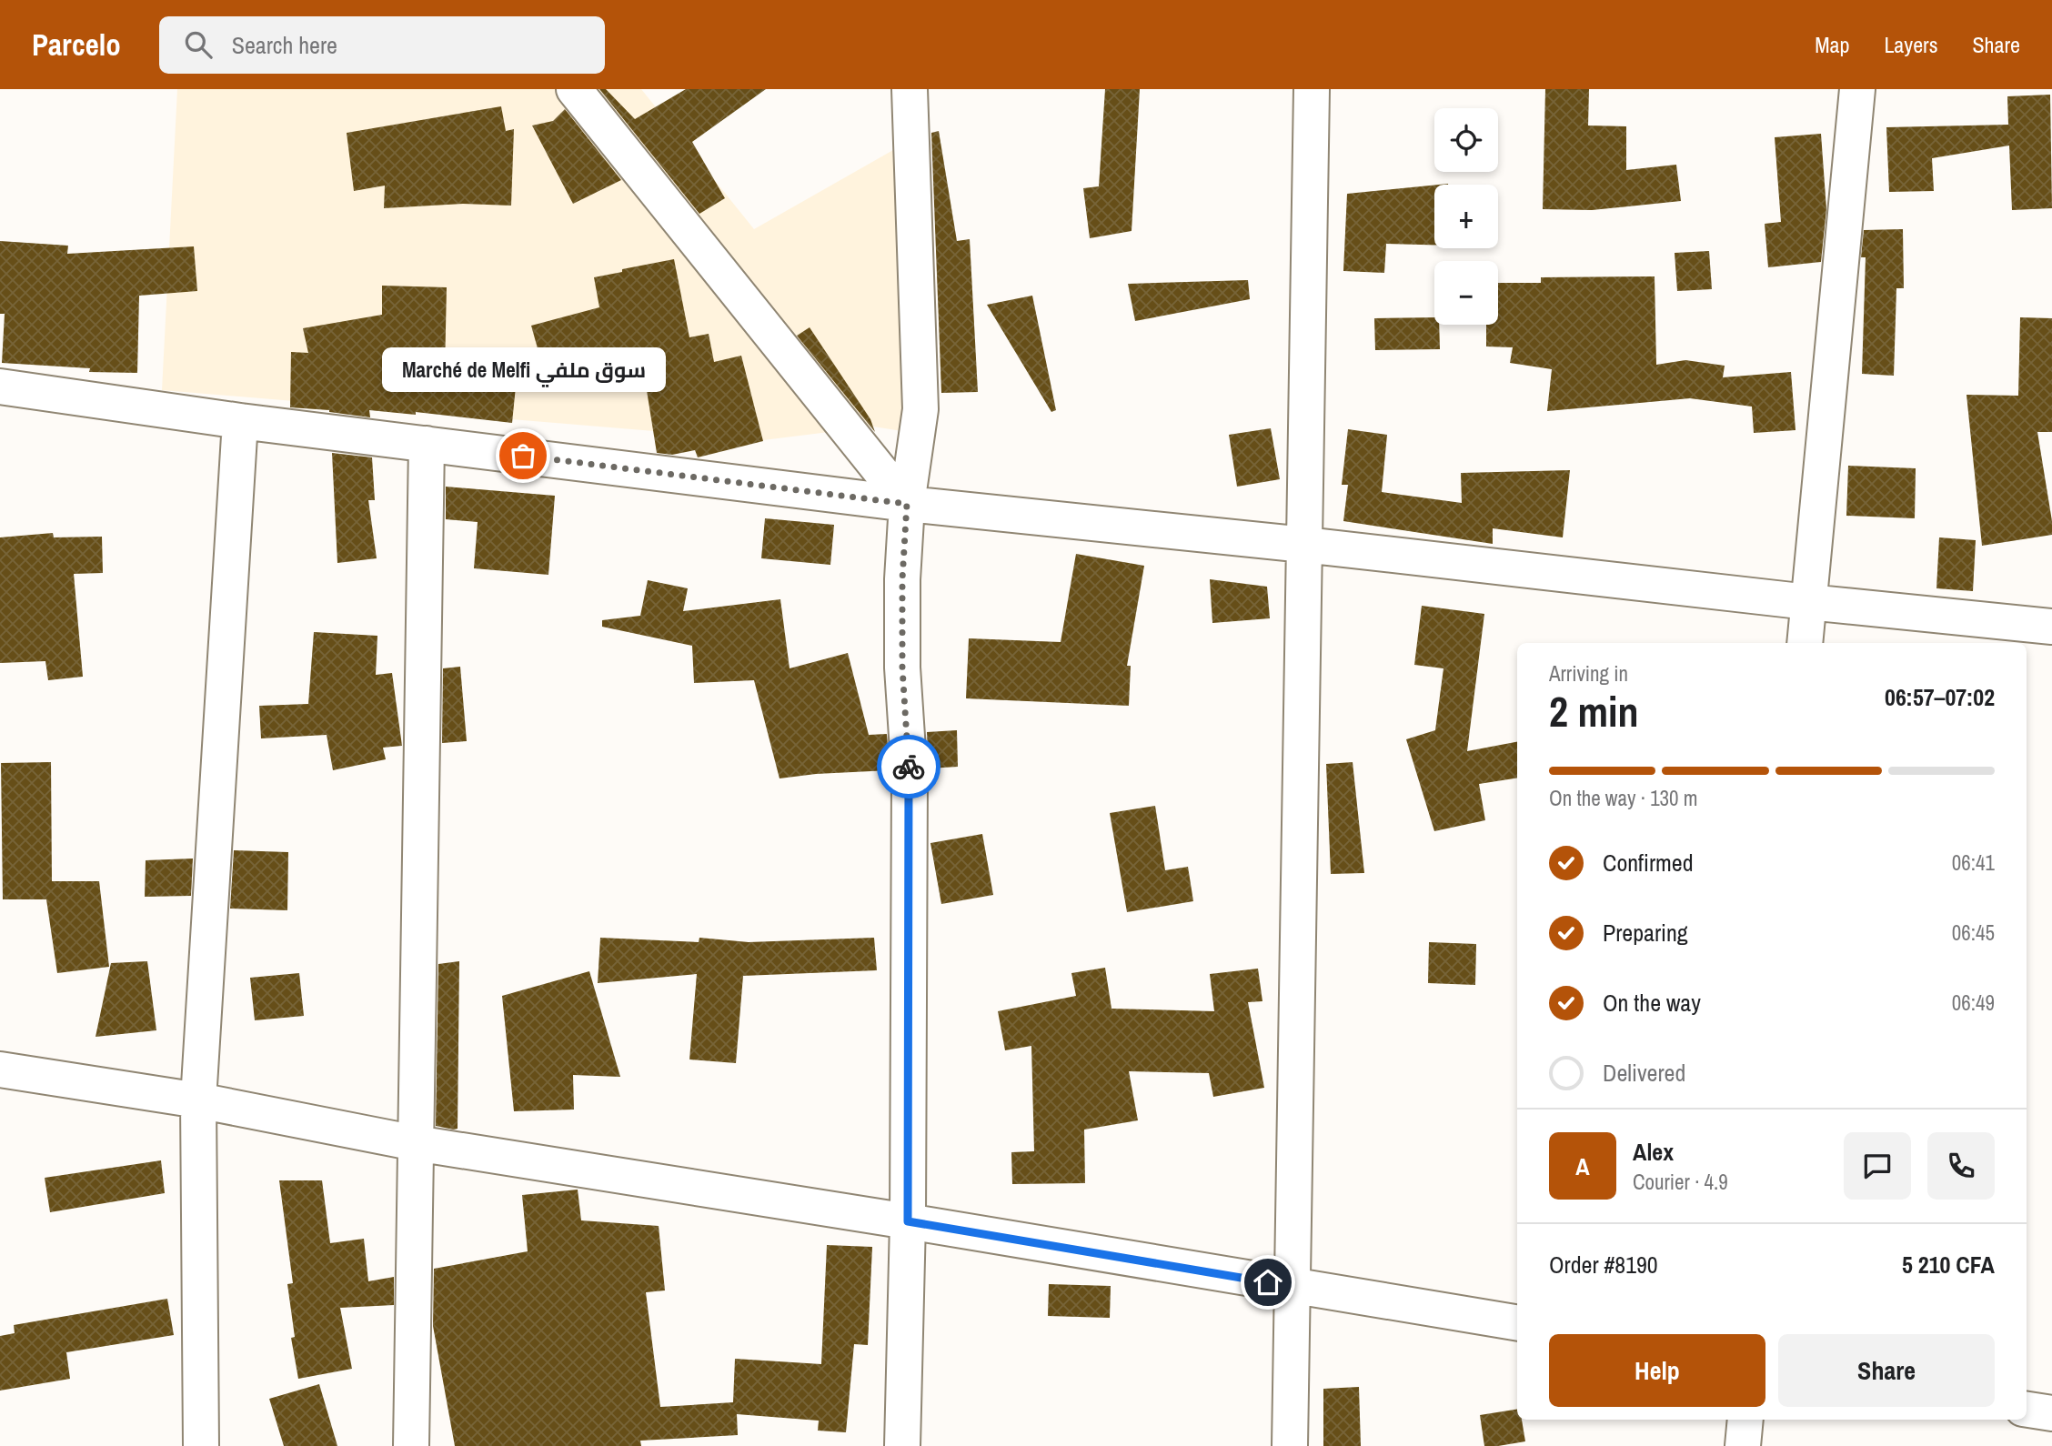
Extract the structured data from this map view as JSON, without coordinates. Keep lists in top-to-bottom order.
{
  "places": ["Marché de Melfi سوق ملفي"],
  "page": {
    "header": "Parcelo",
    "search": "Search here",
    "nav": ["Map", "Layers", "Share"],
    "map_buttons": ["+", "−"],
    "bubble": "Marché de Melfi سوق ملفي",
    "heading": ["2 min", "Arriving in", "06:57–07:02"],
    "panel": [
      "Alex",
      "Courier · 4.9",
      "Order #8190",
      "5 210 CFA"
    ],
    "bar": "On the way · 130 m",
    "list": [
      ["Confirmed", "06:41"],
      ["Preparing", "06:45"],
      ["On the way", "06:49"],
      "Delivered"
    ],
    "round": "A",
    "buttons": ["Help", "Share"]
  }
}
